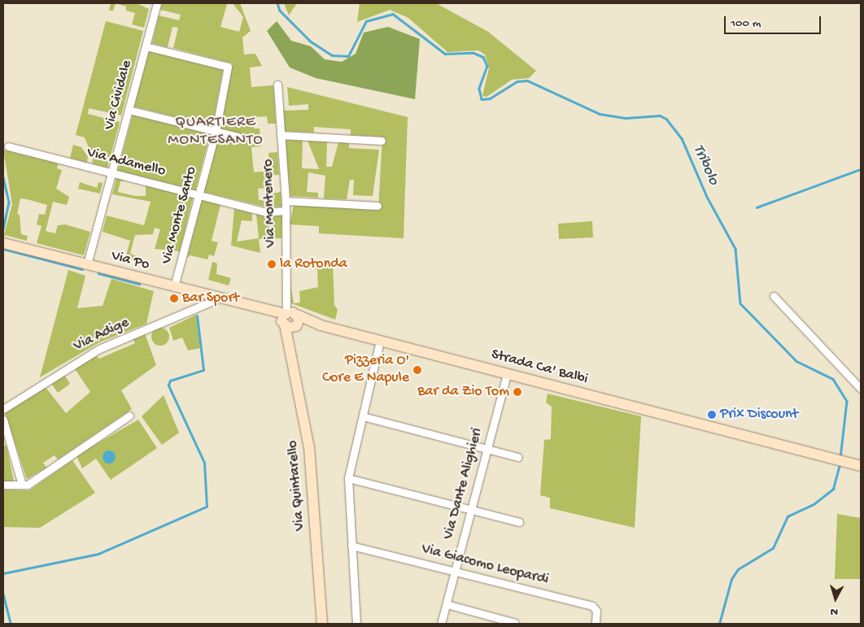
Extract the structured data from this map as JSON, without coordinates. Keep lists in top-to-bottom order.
{
  "streets": {
    "main road": ["Via Po", "Strada Ca' Balbi", "Via Quintarello"],
    "street": [
      "Via Cividale",
      "Via Adamello",
      "Via Montenero",
      "Via Monte Santo",
      "Via Adige",
      "Via Dante Alighieri",
      "Via Giacomo Leopardi"
    ]
  },
  "crossings": [
    ["Via Cividale", "Via Adamello"],
    ["Via Cividale", "Via Monte Santo"],
    ["Via Cividale", "Via Po"],
    ["Via Adamello", "Via Montenero"],
    ["Via Adamello", "Via Monte Santo"],
    ["Via Montenero", "Via Po"],
    ["Via Montenero", "Strada Ca' Balbi"],
    ["Via Montenero", "Via Quintarello"],
    ["Via Monte Santo", "Via Po"],
    ["Via Po", "Via Adige"],
    ["Via Po", "Strada Ca' Balbi"],
    ["Via Po", "Via Quintarello"],
    ["Strada Ca' Balbi", "Via Dante Alighieri"],
    ["Strada Ca' Balbi", "Via Quintarello"],
    ["Via Dante Alighieri", "Via Giacomo Leopardi"]
  ],
  "districts": ["QUARTIERE MONTESANTO"],
  "water": ["Tribolo"],
  "places": [
    "la Rotonda",
    "Bar Sport",
    "Pizzeria O' Core E Napule",
    "Bar da Zio Tom",
    "Prix Discount"
  ],
  "scale_bar": "100 m",
  "north": "bottom"
}
